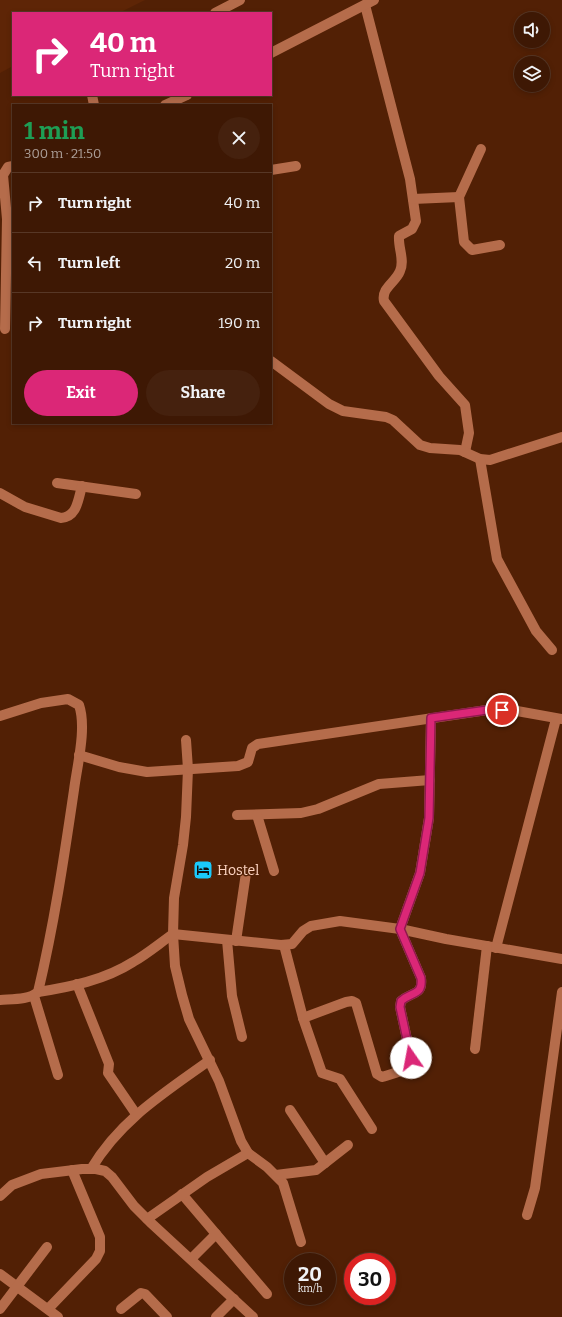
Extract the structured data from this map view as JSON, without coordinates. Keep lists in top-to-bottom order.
{
  "places": {
    "hotel": ["Hostel"]
  },
  "page": {
    "turn": ["40 m", "Turn right"],
    "heading": ["1 min", "300 m · 21:50"],
    "list": [
      {
        "name": "Turn right",
        "value": "40 m"
      },
      {
        "name": "Turn left",
        "value": "20 m"
      },
      {
        "name": "Turn right",
        "value": "190 m"
      }
    ],
    "buttons": ["Exit", "Share"],
    "speed": "20 km/h",
    "limit": "30"
  }
}
